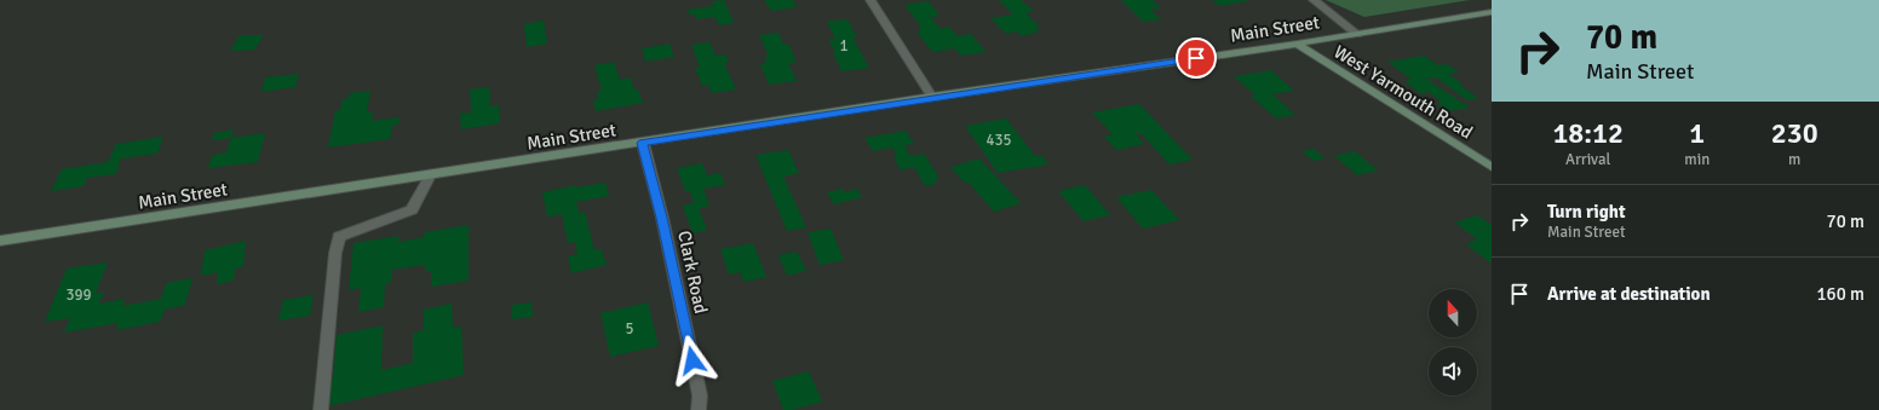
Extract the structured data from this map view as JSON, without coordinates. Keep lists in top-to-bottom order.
{
  "streets": {
    "main road": ["Main Street", "West Yarmouth Road"],
    "street": ["Clark Road"]
  },
  "crossings": [
    ["Main Street", "West Yarmouth Road"],
    ["Main Street", "Clark Road"]
  ],
  "house_numbers": [
    "1",
    "435",
    "399",
    "5"
  ],
  "north": "top",
  "page": {
    "turn": ["70 m", "Main Street"],
    "eta": [
      "18:12",
      "Arrival",
      "1",
      "min",
      "230",
      "m"
    ],
    "list": [
      {
        "name": "Turn right",
        "note": "Main Street",
        "value": "70 m"
      },
      {
        "name": "Arrive at destination",
        "value": "160 m"
      }
    ]
  }
}
